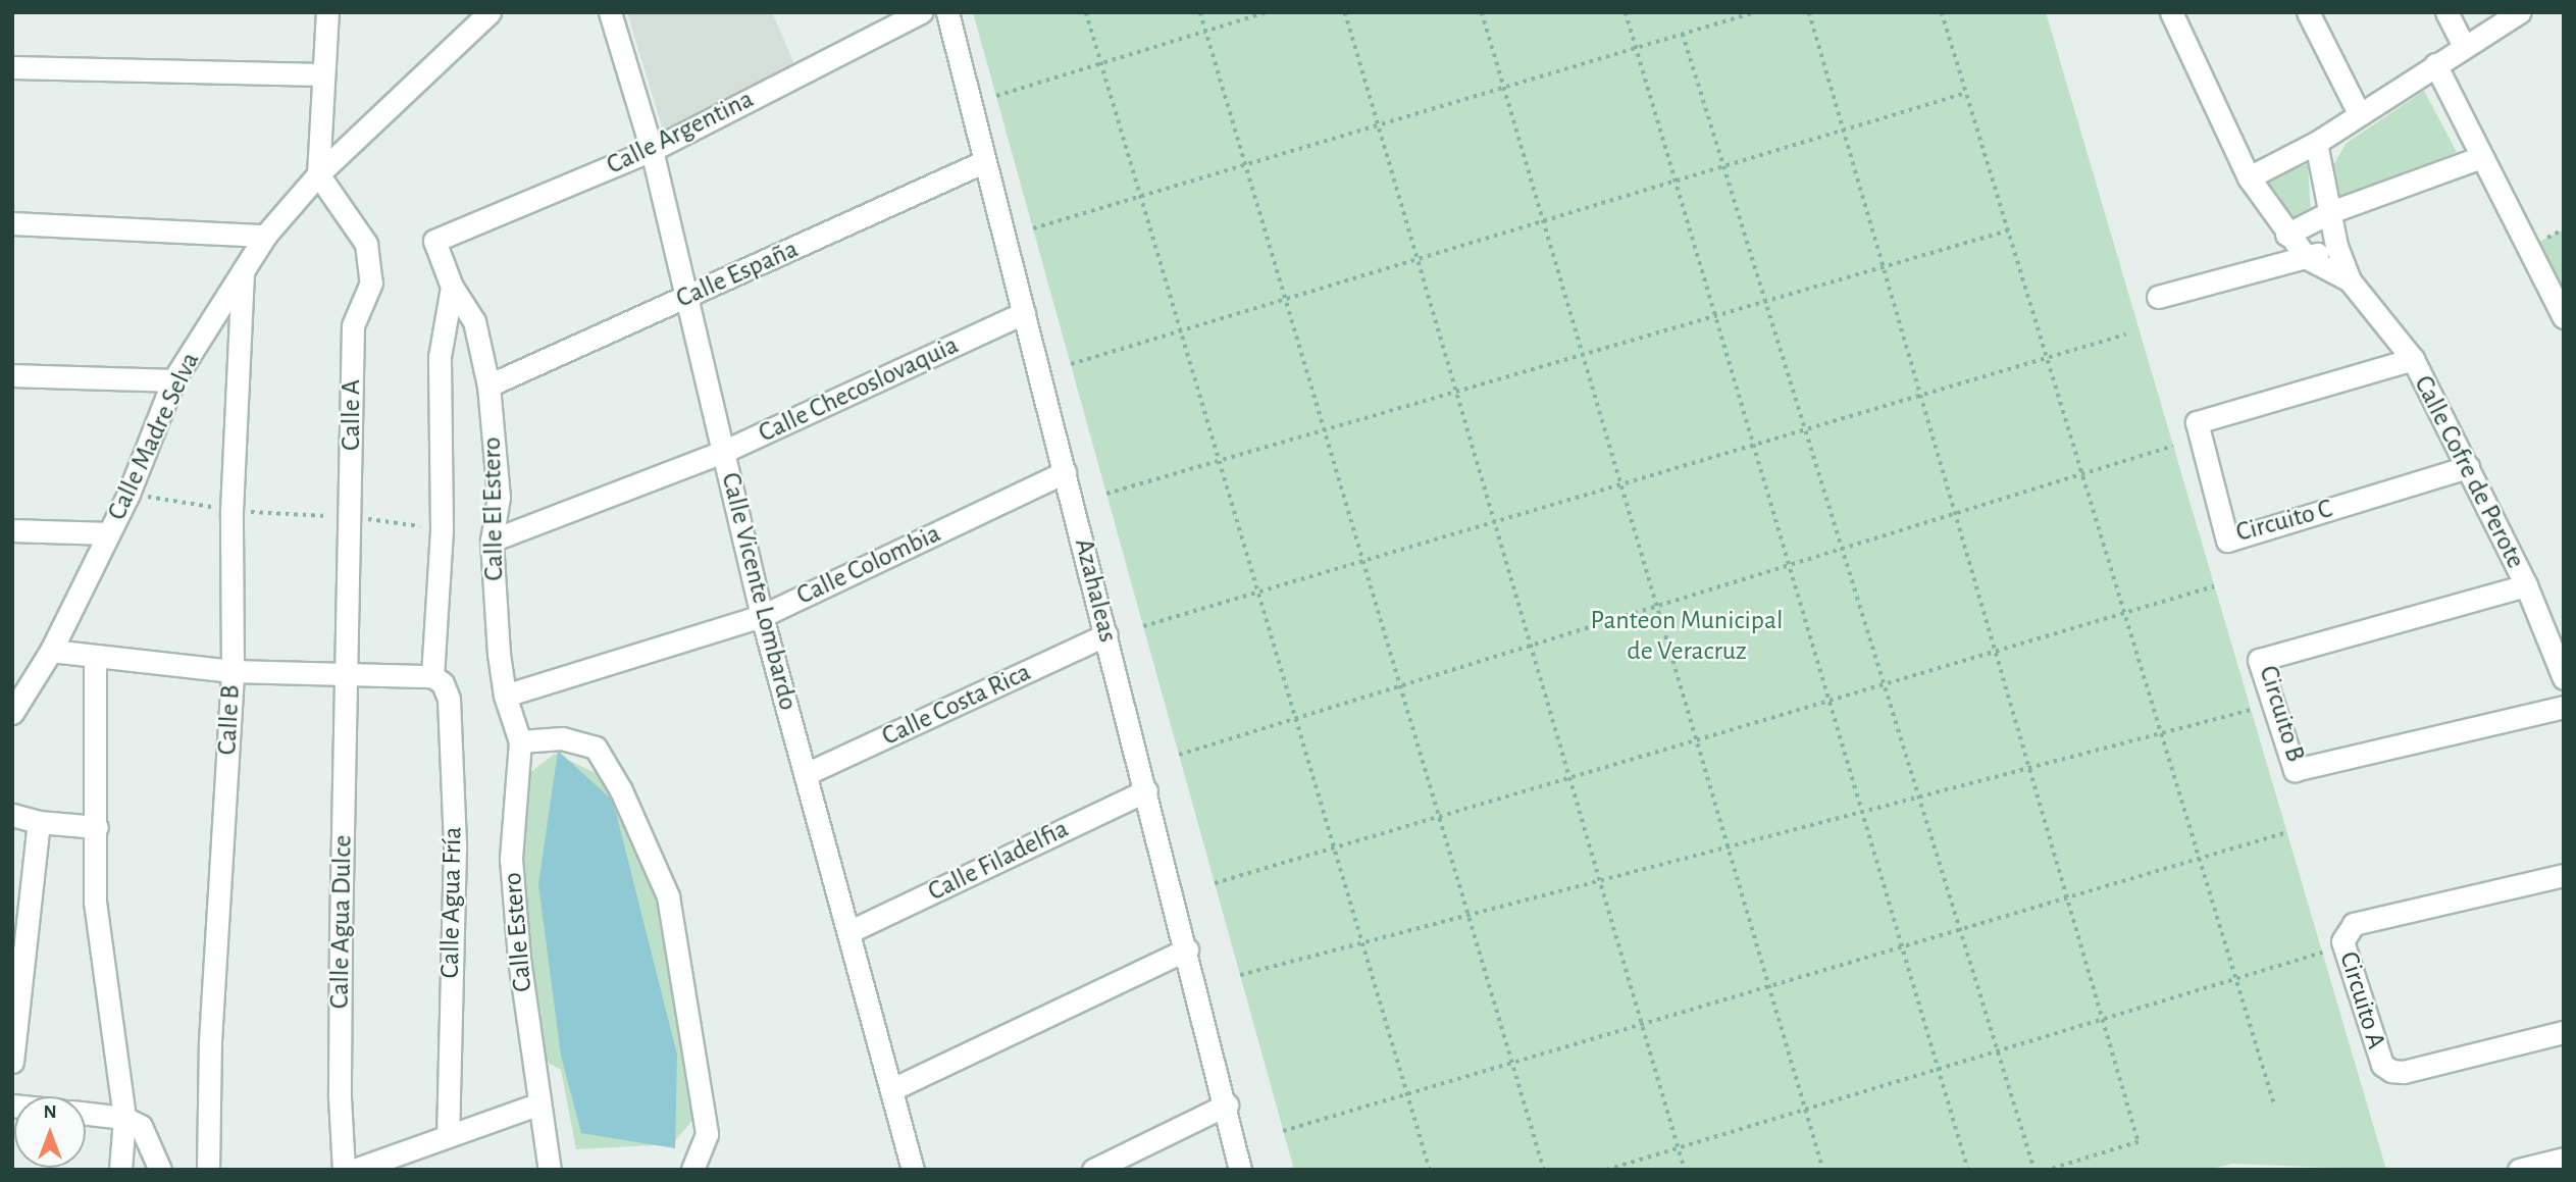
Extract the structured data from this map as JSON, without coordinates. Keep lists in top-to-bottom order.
{
  "streets": {
    "street": [
      "Calle Argentina",
      "Calle España",
      "Calle Checoslovaquia",
      "Calle A",
      "Calle Madre Selva",
      "Calle Cofre de Perote",
      "Calle El Estero",
      "Circuito C",
      "Calle Colombia",
      "Azahaleas",
      "Calle Vicente Lombardo",
      "Calle Costa Rica",
      "Circuito B",
      "Calle B",
      "Calle Filadelfia",
      "Calle Agua Fría",
      "Calle Agua Dulce",
      "Calle Estero",
      "Circuito A"
    ]
  },
  "crossings": [
    ["Calle Argentina", "Calle El Estero"],
    ["Calle Argentina", "Calle Vicente Lombardo"],
    ["Calle España", "Calle El Estero"],
    ["Calle España", "Azahaleas"],
    ["Calle España", "Calle Vicente Lombardo"],
    ["Calle Checoslovaquia", "Calle El Estero"],
    ["Calle Checoslovaquia", "Azahaleas"],
    ["Calle Checoslovaquia", "Calle Vicente Lombardo"],
    ["Calle A", "Calle Madre Selva"],
    ["Calle A", "Calle Agua Dulce"],
    ["Calle Madre Selva", "Calle B"],
    ["Calle Cofre de Perote", "Circuito C"],
    ["Calle Cofre de Perote", "Circuito B"],
    ["Calle El Estero", "Calle Colombia"],
    ["Calle El Estero", "Calle Estero"],
    ["Calle Colombia", "Azahaleas"],
    ["Calle Colombia", "Calle Vicente Lombardo"],
    ["Calle Colombia", "Calle Estero"],
    ["Azahaleas", "Calle Costa Rica"],
    ["Azahaleas", "Calle Filadelfia"],
    ["Calle Vicente Lombardo", "Calle Costa Rica"],
    ["Calle Vicente Lombardo", "Calle Filadelfia"]
  ],
  "parks": ["Panteon Municipal de Veracruz"],
  "north": "top"
}
